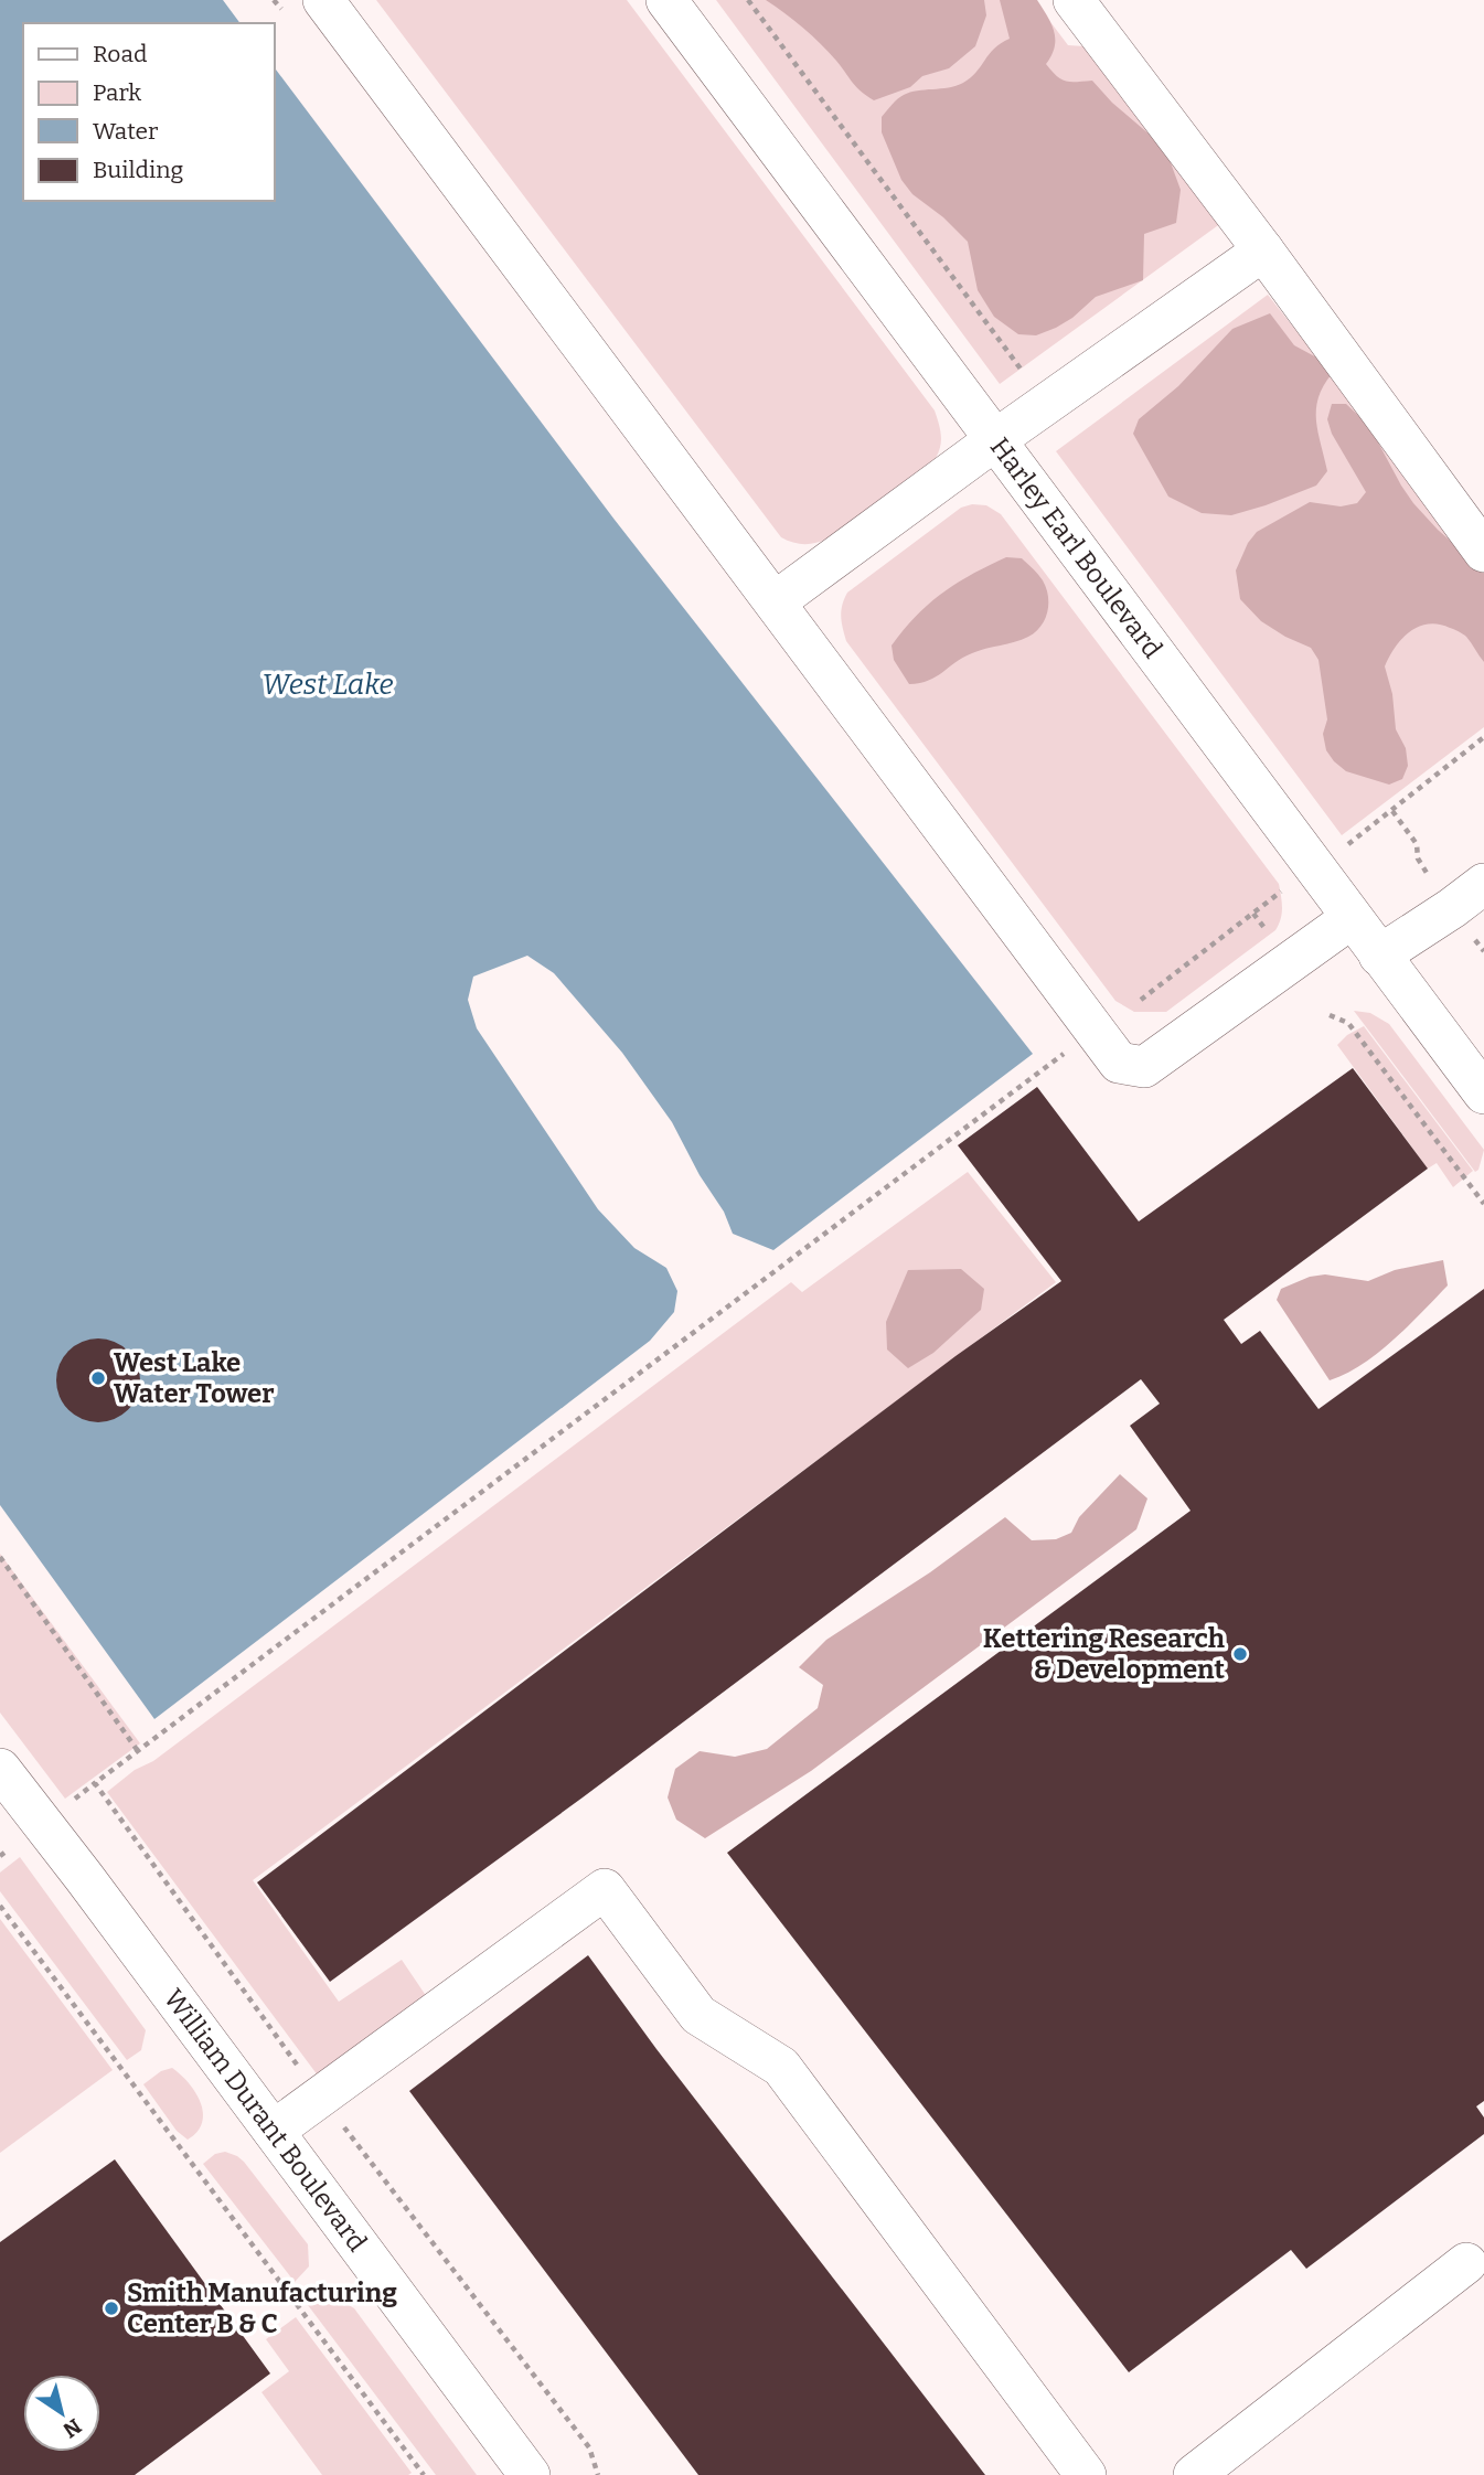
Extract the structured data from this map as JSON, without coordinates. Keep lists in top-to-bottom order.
{
  "streets": {
    "lane": ["Harley Earl Boulevard", "William Durant Boulevard"]
  },
  "water": ["West Lake"],
  "places": ["West Lake Water Tower", "Kettering Research & Development", "Smith Manufacturing Center B & C"],
  "legend": [
    "Road",
    "Park",
    "Water",
    "Building"
  ],
  "north": "bottom right"
}
